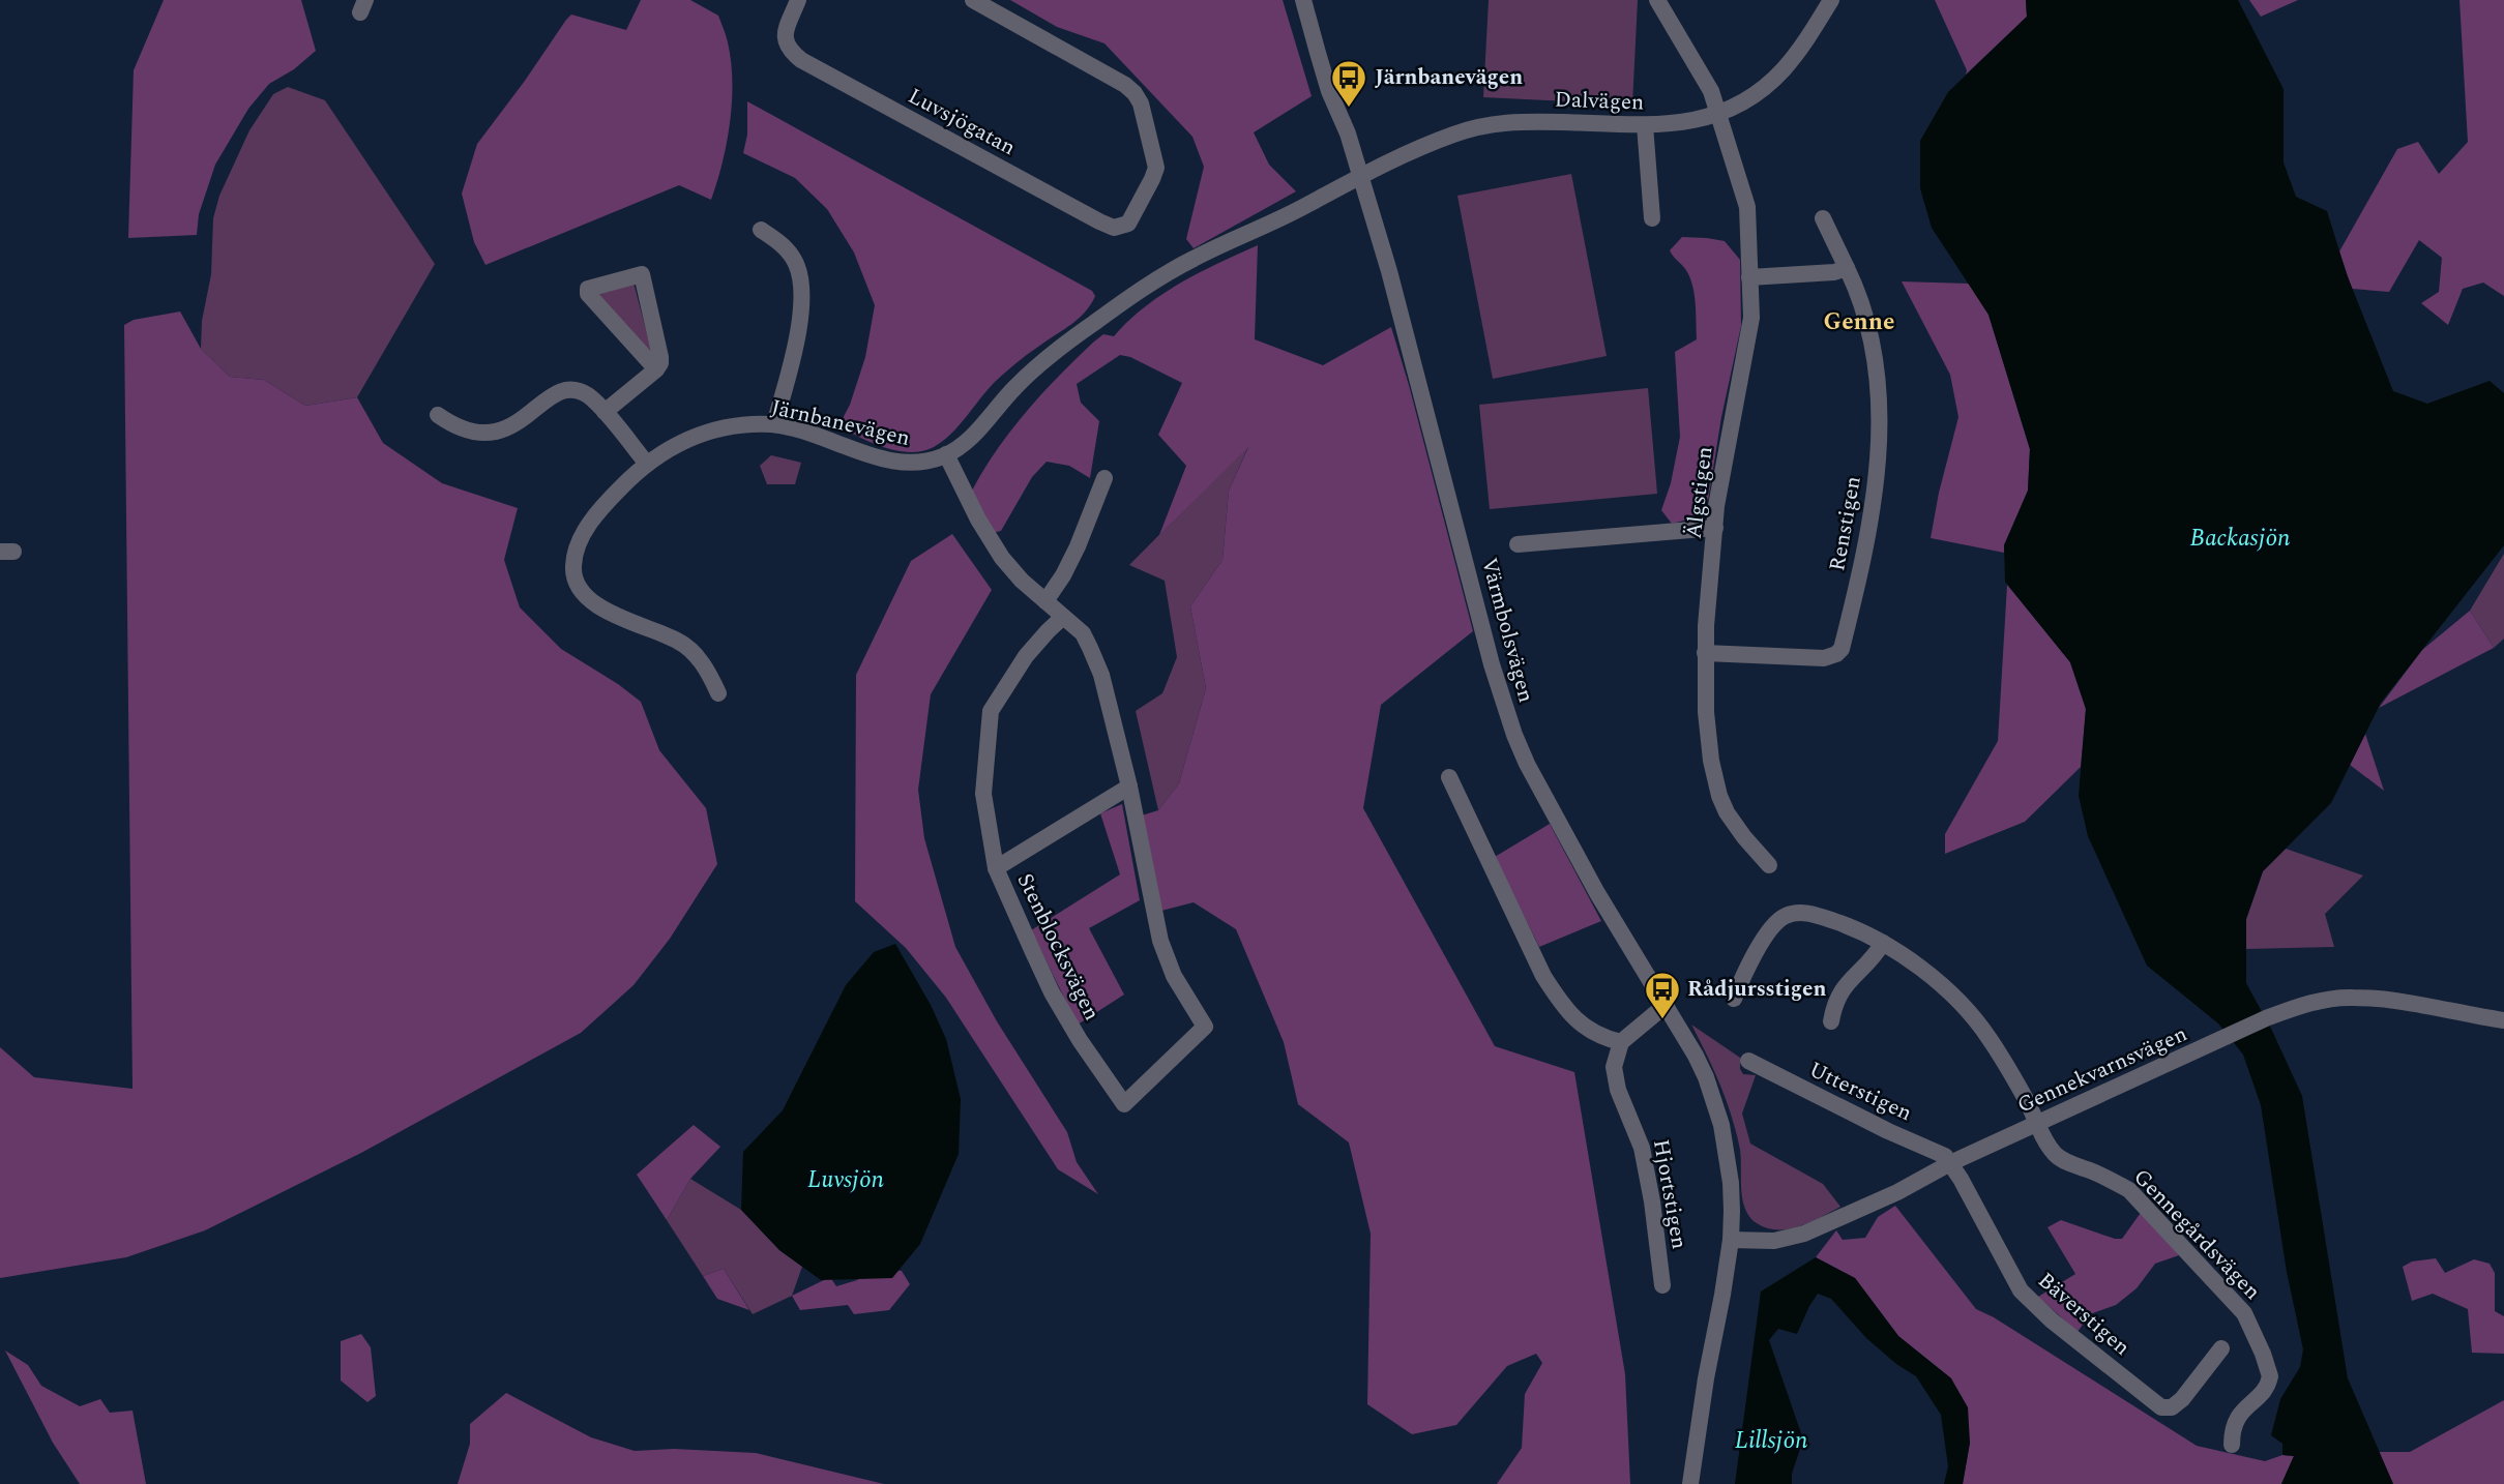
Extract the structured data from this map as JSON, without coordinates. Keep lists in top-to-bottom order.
{
  "streets": {
    "street": [
      "Dalvägen",
      "Luvsjögatan",
      "Järnbanevägen",
      "Älgstigen",
      "Renstigen",
      "Värmbolsvägen",
      "Stenblocksvägen",
      "Gennekvarnsvägen",
      "Utterstigen",
      "Hjortstigen",
      "Gennegårdsvägen",
      "Bäverstigen"
    ]
  },
  "crossings": [
    ["Dalvägen", "Järnbanevägen"],
    ["Dalvägen", "Älgstigen"],
    ["Dalvägen", "Värmbolsvägen"],
    ["Järnbanevägen", "Värmbolsvägen"],
    ["Järnbanevägen", "Stenblocksvägen"],
    ["Älgstigen", "Renstigen"],
    ["Värmbolsvägen", "Gennekvarnsvägen"],
    ["Gennekvarnsvägen", "Utterstigen"],
    ["Gennekvarnsvägen", "Gennegårdsvägen"],
    ["Gennekvarnsvägen", "Bäverstigen"],
    ["Utterstigen", "Bäverstigen"]
  ],
  "districts": ["Genne"],
  "water": ["Backasjön", "Luvsjön", "Lillsjön"],
  "places": {
    "bus stop": ["Järnbanevägen", "Rådjursstigen"]
  }
}
